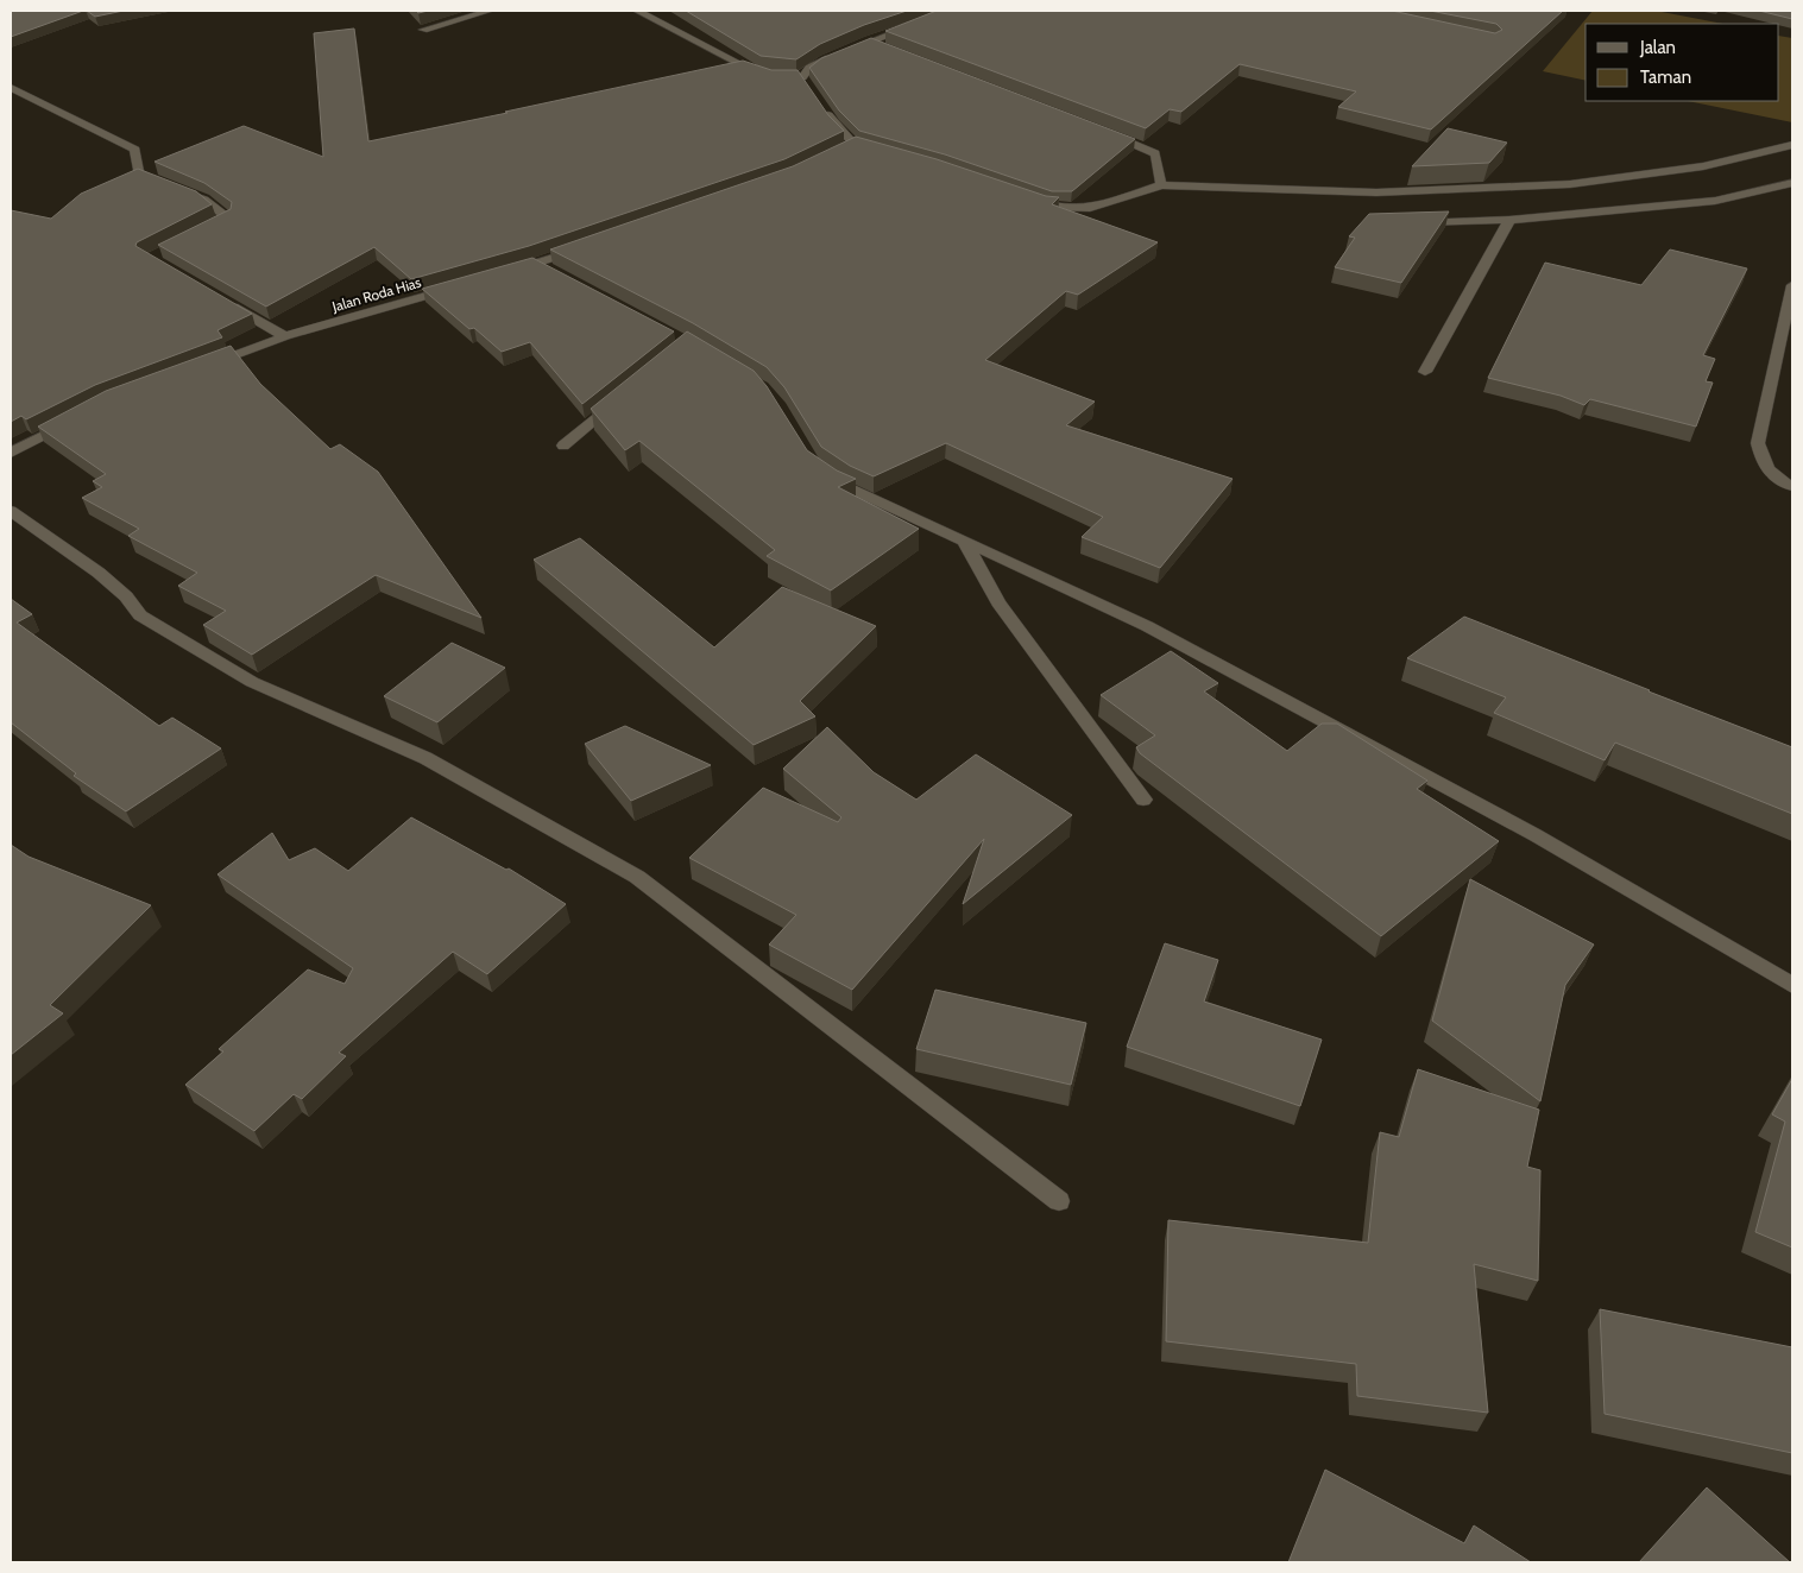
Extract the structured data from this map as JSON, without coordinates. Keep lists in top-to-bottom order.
{
  "streets": {
    "street": ["Jalan Roda Hias"]
  },
  "legend": ["Jalan", "Taman"]
}
